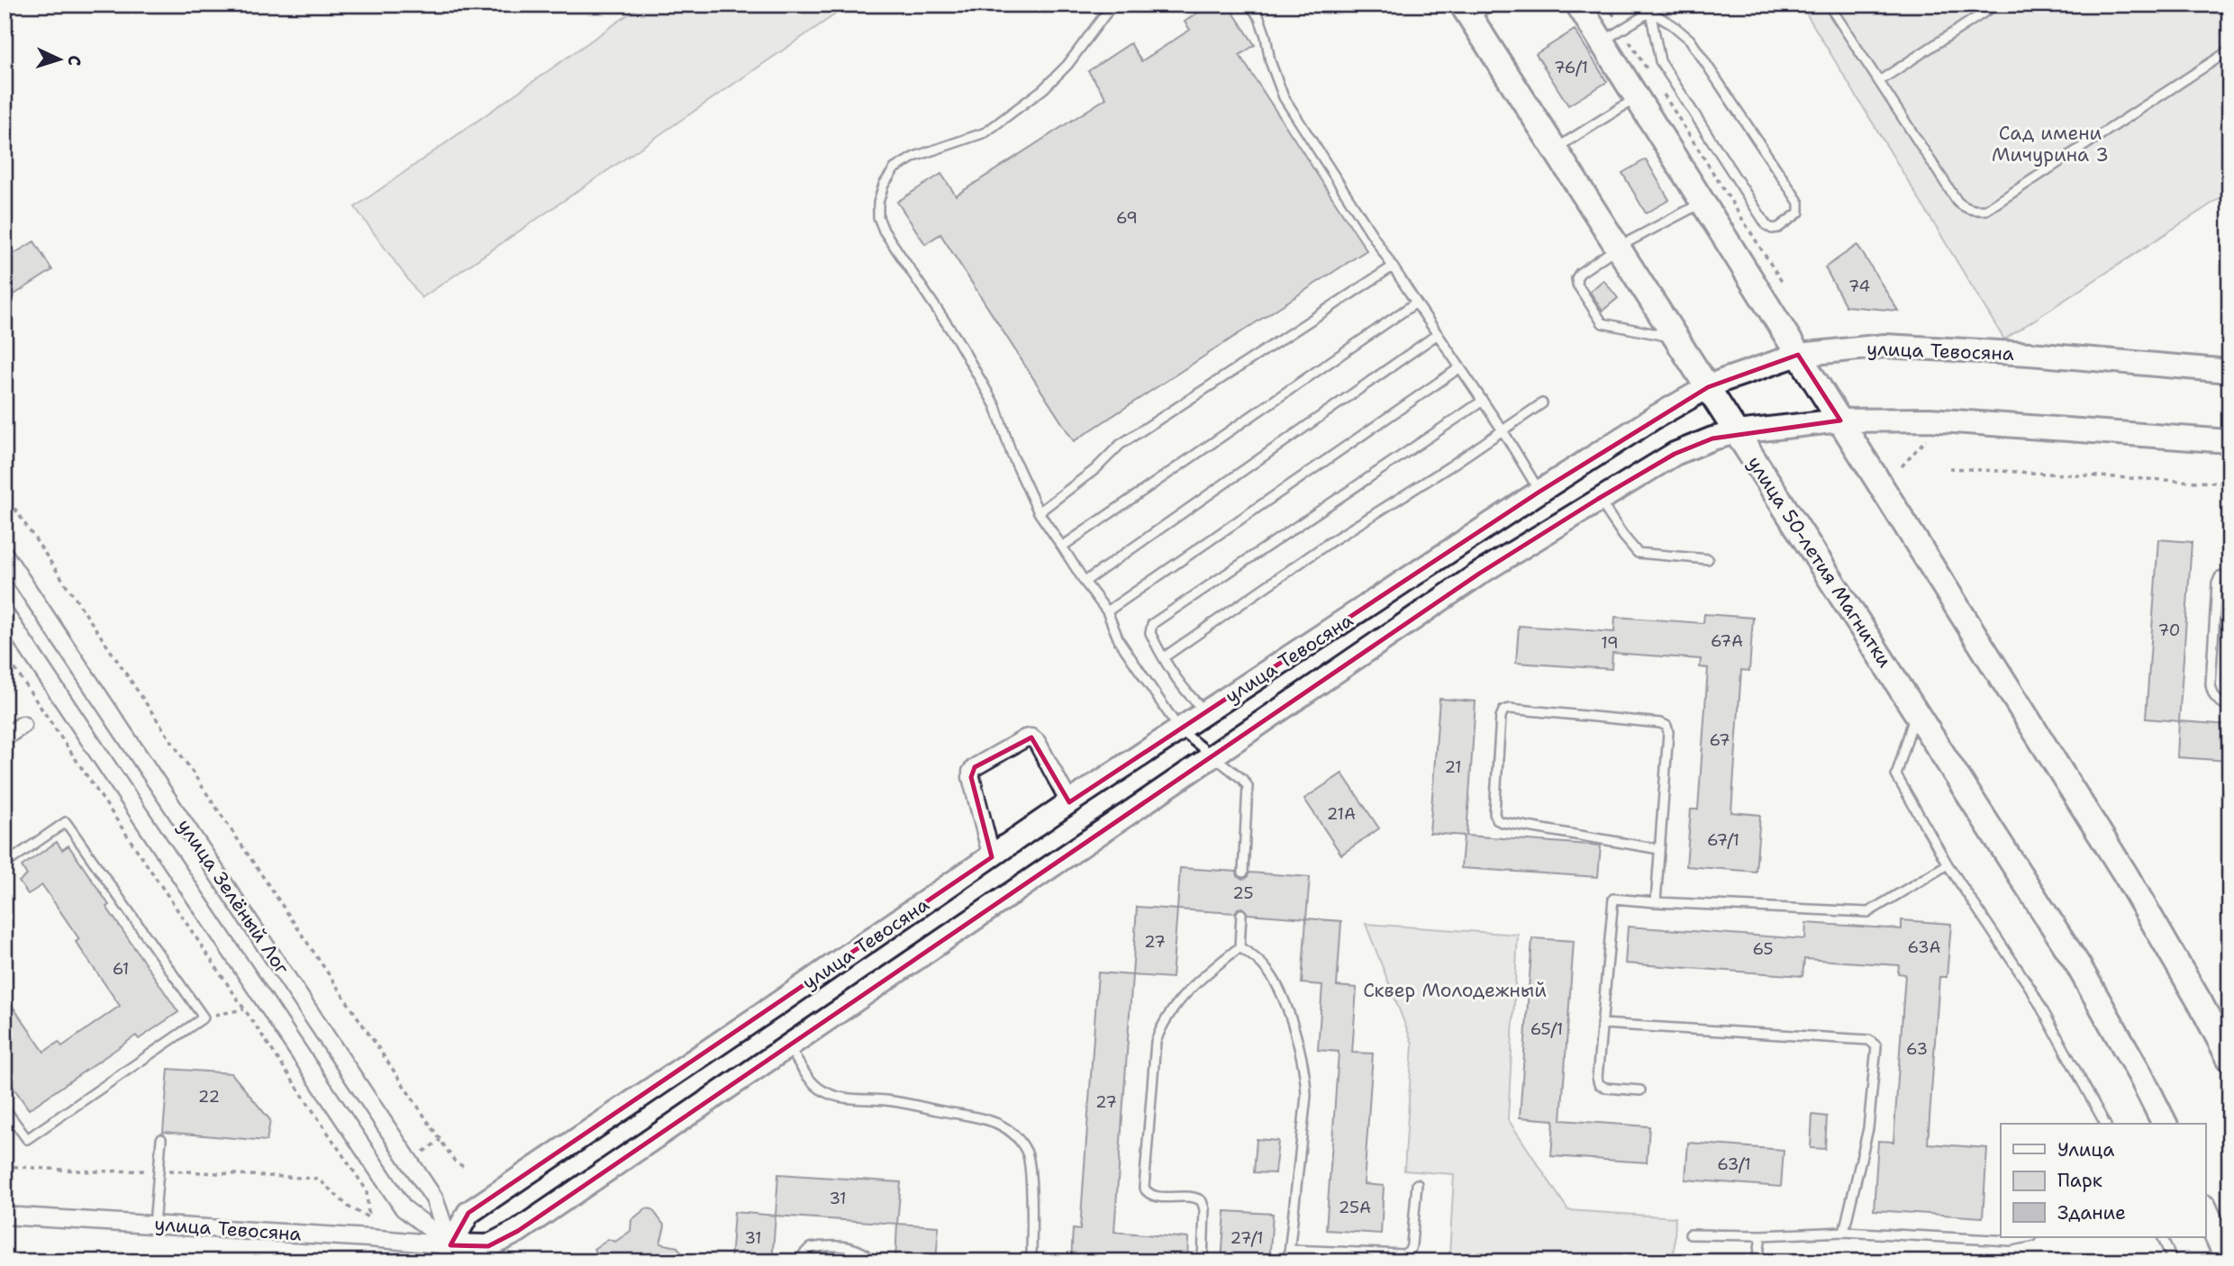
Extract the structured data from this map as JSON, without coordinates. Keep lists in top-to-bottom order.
{
  "streets": {
    "main road": ["улица 50-летия Магнитки"],
    "street": ["улица Тевосяна", "улица Зелёный Лог"]
  },
  "crossings": [
    ["улица Тевосяна", "улица 50-летия Магнитки"],
    ["улица Тевосяна", "улица Зелёный Лог"]
  ],
  "parks": ["Сад имени Мичурина 3", "Сквер Молодежный"],
  "house_numbers": [
    "76/1",
    "69",
    "74",
    "70",
    "67А",
    "19",
    "67",
    "21",
    "21А",
    "67/1",
    "25",
    "27",
    "63А",
    "65",
    "61",
    "65/1",
    "63",
    "22",
    "27",
    "63/1",
    "31",
    "25А",
    "31",
    "27/1"
  ],
  "legend": ["Улица", "Парк", "Здание"],
  "north": "right"
}
